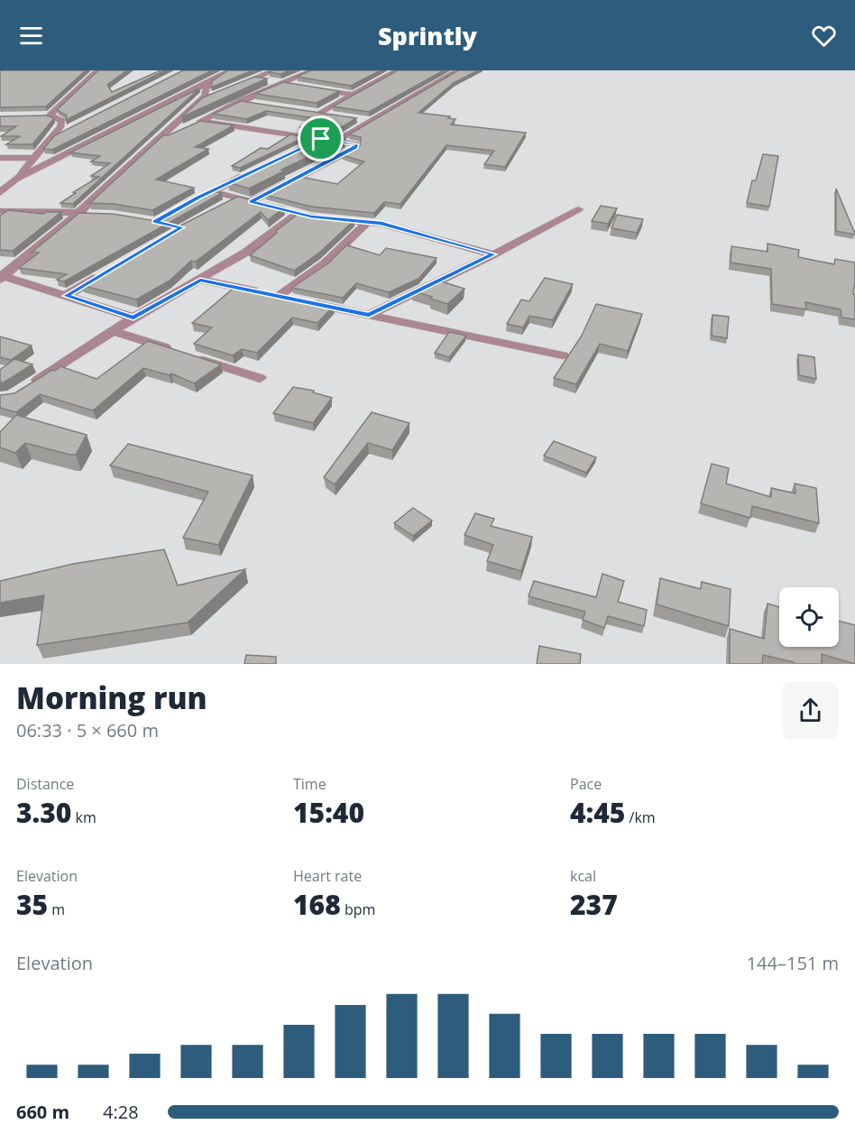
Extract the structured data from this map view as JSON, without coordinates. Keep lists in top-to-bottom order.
{
  "page": {
    "header": "Sprintly",
    "heading": ["Morning run", "06:33 · 5 × 660 m"],
    "stats": [
      ["Distance", "3.30 km"],
      ["Time", "15:40"],
      ["Pace", "4:45 /km"],
      ["Elevation", "35 m"],
      ["Heart rate", "168 bpm"],
      ["kcal", "237"]
    ],
    "chart": ["Elevation", "144–151 m"],
    "list": [
      {
        "name": "660 m",
        "note": "4:28"
      }
    ]
  }
}
